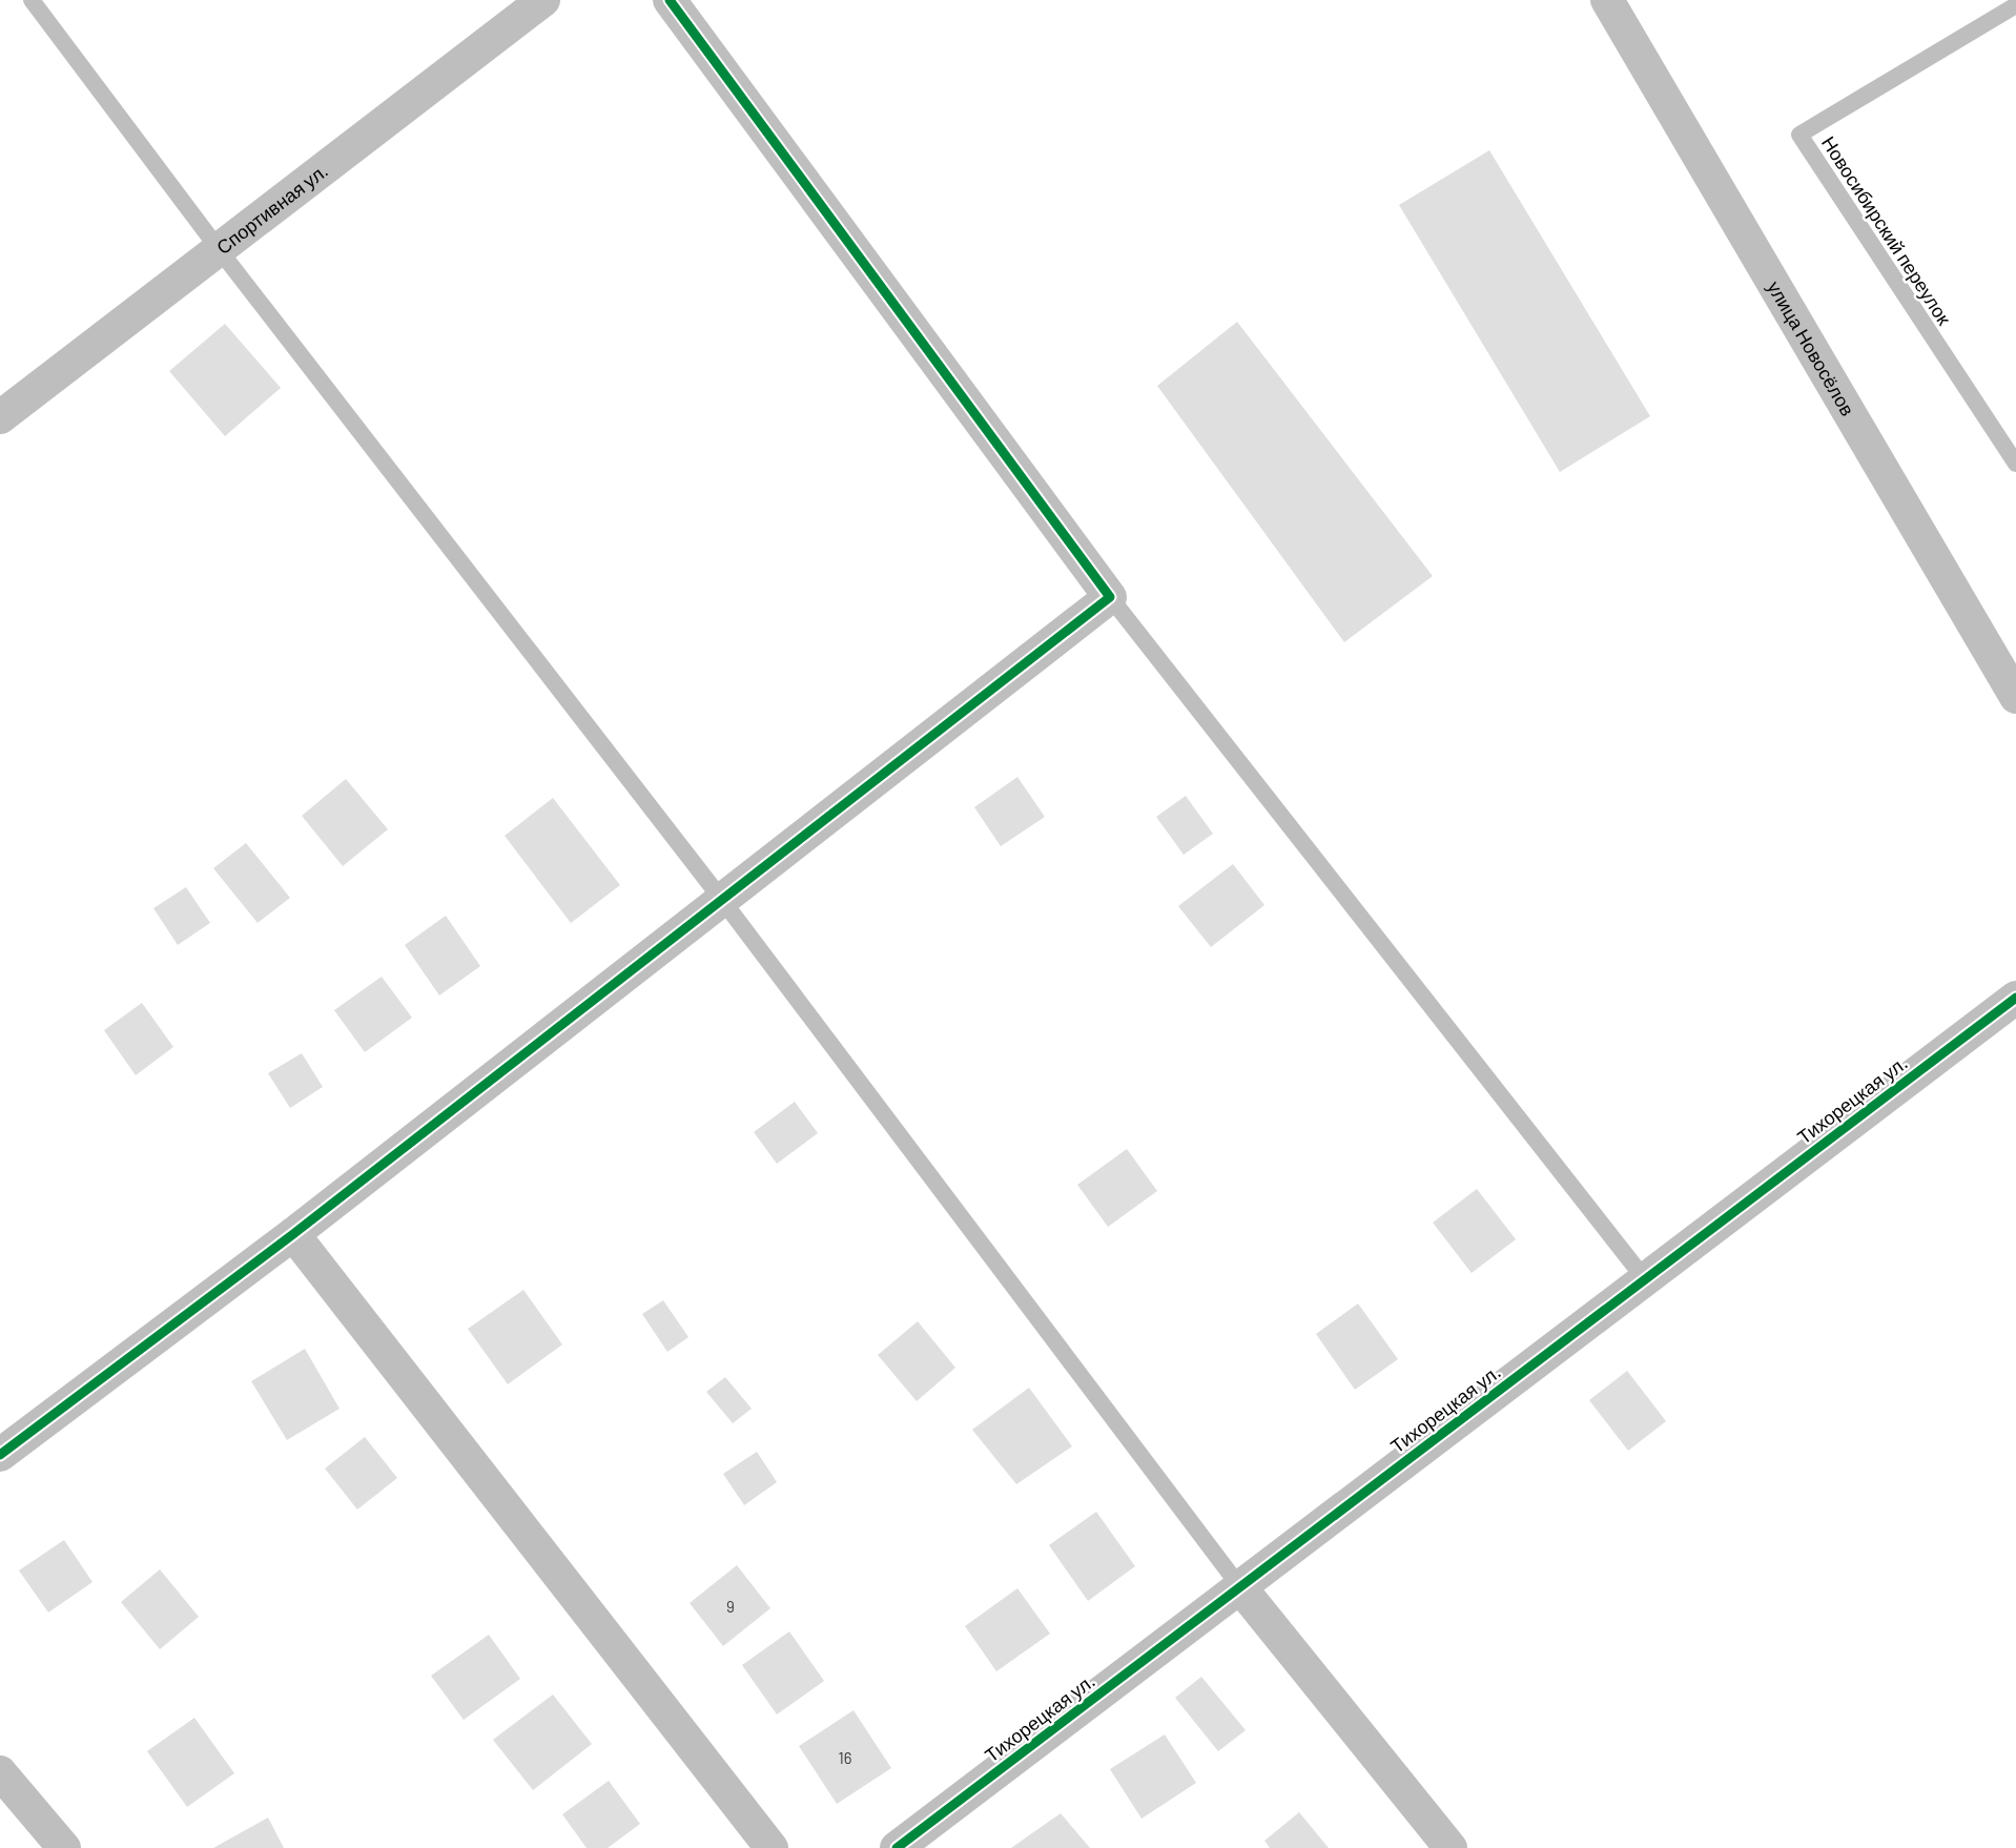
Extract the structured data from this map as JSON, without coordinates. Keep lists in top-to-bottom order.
{
  "streets": {
    "street": ["Спортивная ул.", "улица Новосёлов", "Тихорецкая ул."],
    "lane": ["Новосибирский переулок"]
  },
  "house_numbers": ["9", "16"]
}
